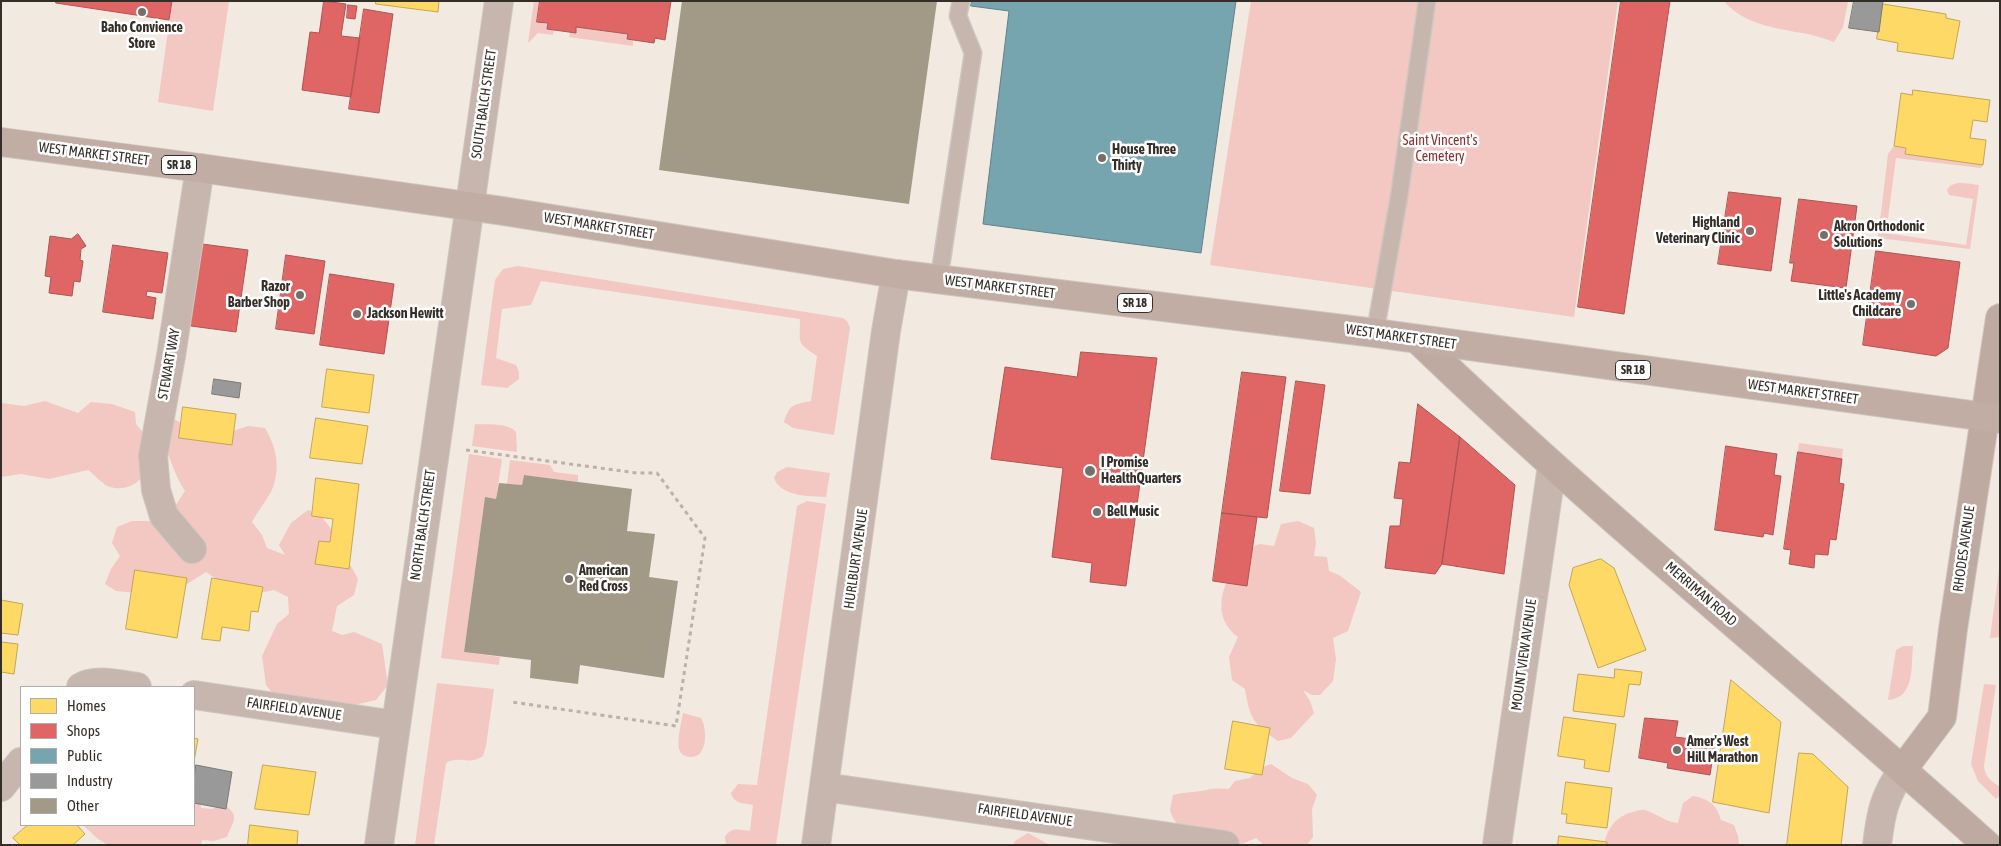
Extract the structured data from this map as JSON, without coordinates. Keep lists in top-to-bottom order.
{
  "streets": {
    "main road": [
      "WEST MARKET STREET",
      "SR 18",
      "RHODES AVENUE",
      "MERRIMAN ROAD"
    ],
    "street": [
      "SOUTH BALCH STREET",
      "STEWART WAY",
      "NORTH BALCH STREET",
      "HURLBURT AVENUE",
      "MOUNT VIEW AVENUE",
      "FAIRFIELD AVENUE"
    ]
  },
  "crossings": [
    ["SOUTH BALCH STREET", "WEST MARKET STREET"],
    ["SOUTH BALCH STREET", "NORTH BALCH STREET"],
    ["WEST MARKET STREET", "STEWART WAY"],
    ["WEST MARKET STREET", "NORTH BALCH STREET"],
    ["WEST MARKET STREET", "RHODES AVENUE"],
    ["WEST MARKET STREET", "HURLBURT AVENUE"],
    ["WEST MARKET STREET", "MERRIMAN ROAD"],
    ["NORTH BALCH STREET", "FAIRFIELD AVENUE"],
    ["RHODES AVENUE", "MERRIMAN ROAD"],
    ["HURLBURT AVENUE", "FAIRFIELD AVENUE"],
    ["MERRIMAN ROAD", "MOUNT VIEW AVENUE"]
  ],
  "parks": ["Saint Vincent's Cemetery"],
  "places": [
    "Baho Convience Store",
    "House Three Thirty",
    "Highland Veterinary Clinic",
    "Akron Orthodonic Solutions",
    "Razor Barber Shop",
    "Little's Academy Childcare",
    "Jackson Hewitt",
    "I Promise HealthQuarters",
    "Bell Music",
    "American Red Cross",
    "Amer's West Hill Marathon"
  ],
  "legend": [
    "Homes",
    "Shops",
    "Public",
    "Industry",
    "Other"
  ]
}
